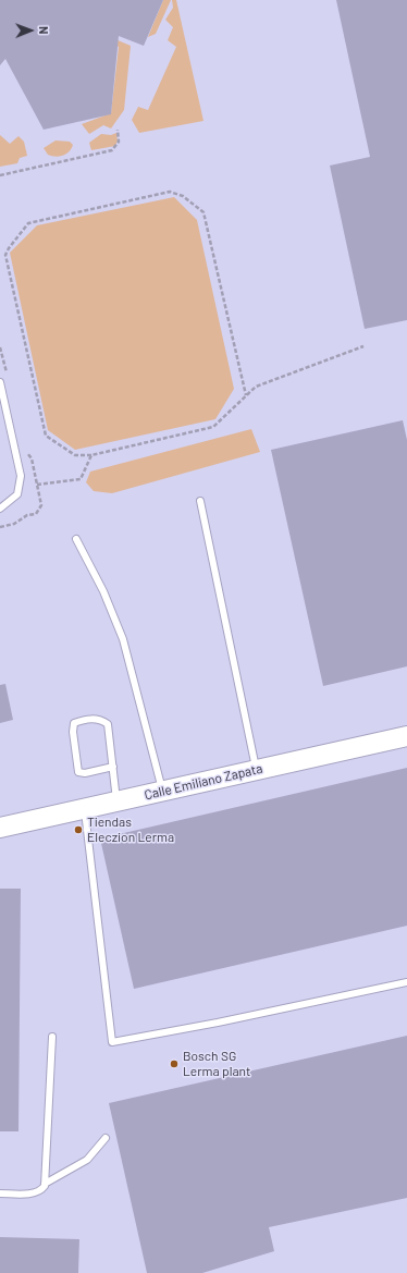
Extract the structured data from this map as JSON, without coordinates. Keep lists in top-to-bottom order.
{
  "streets": {
    "street": ["Calle Emiliano Zapata"]
  },
  "places": ["Tiendas Eleczion Lerma", "Bosch SG Lerma plant"],
  "north": "right"
}
